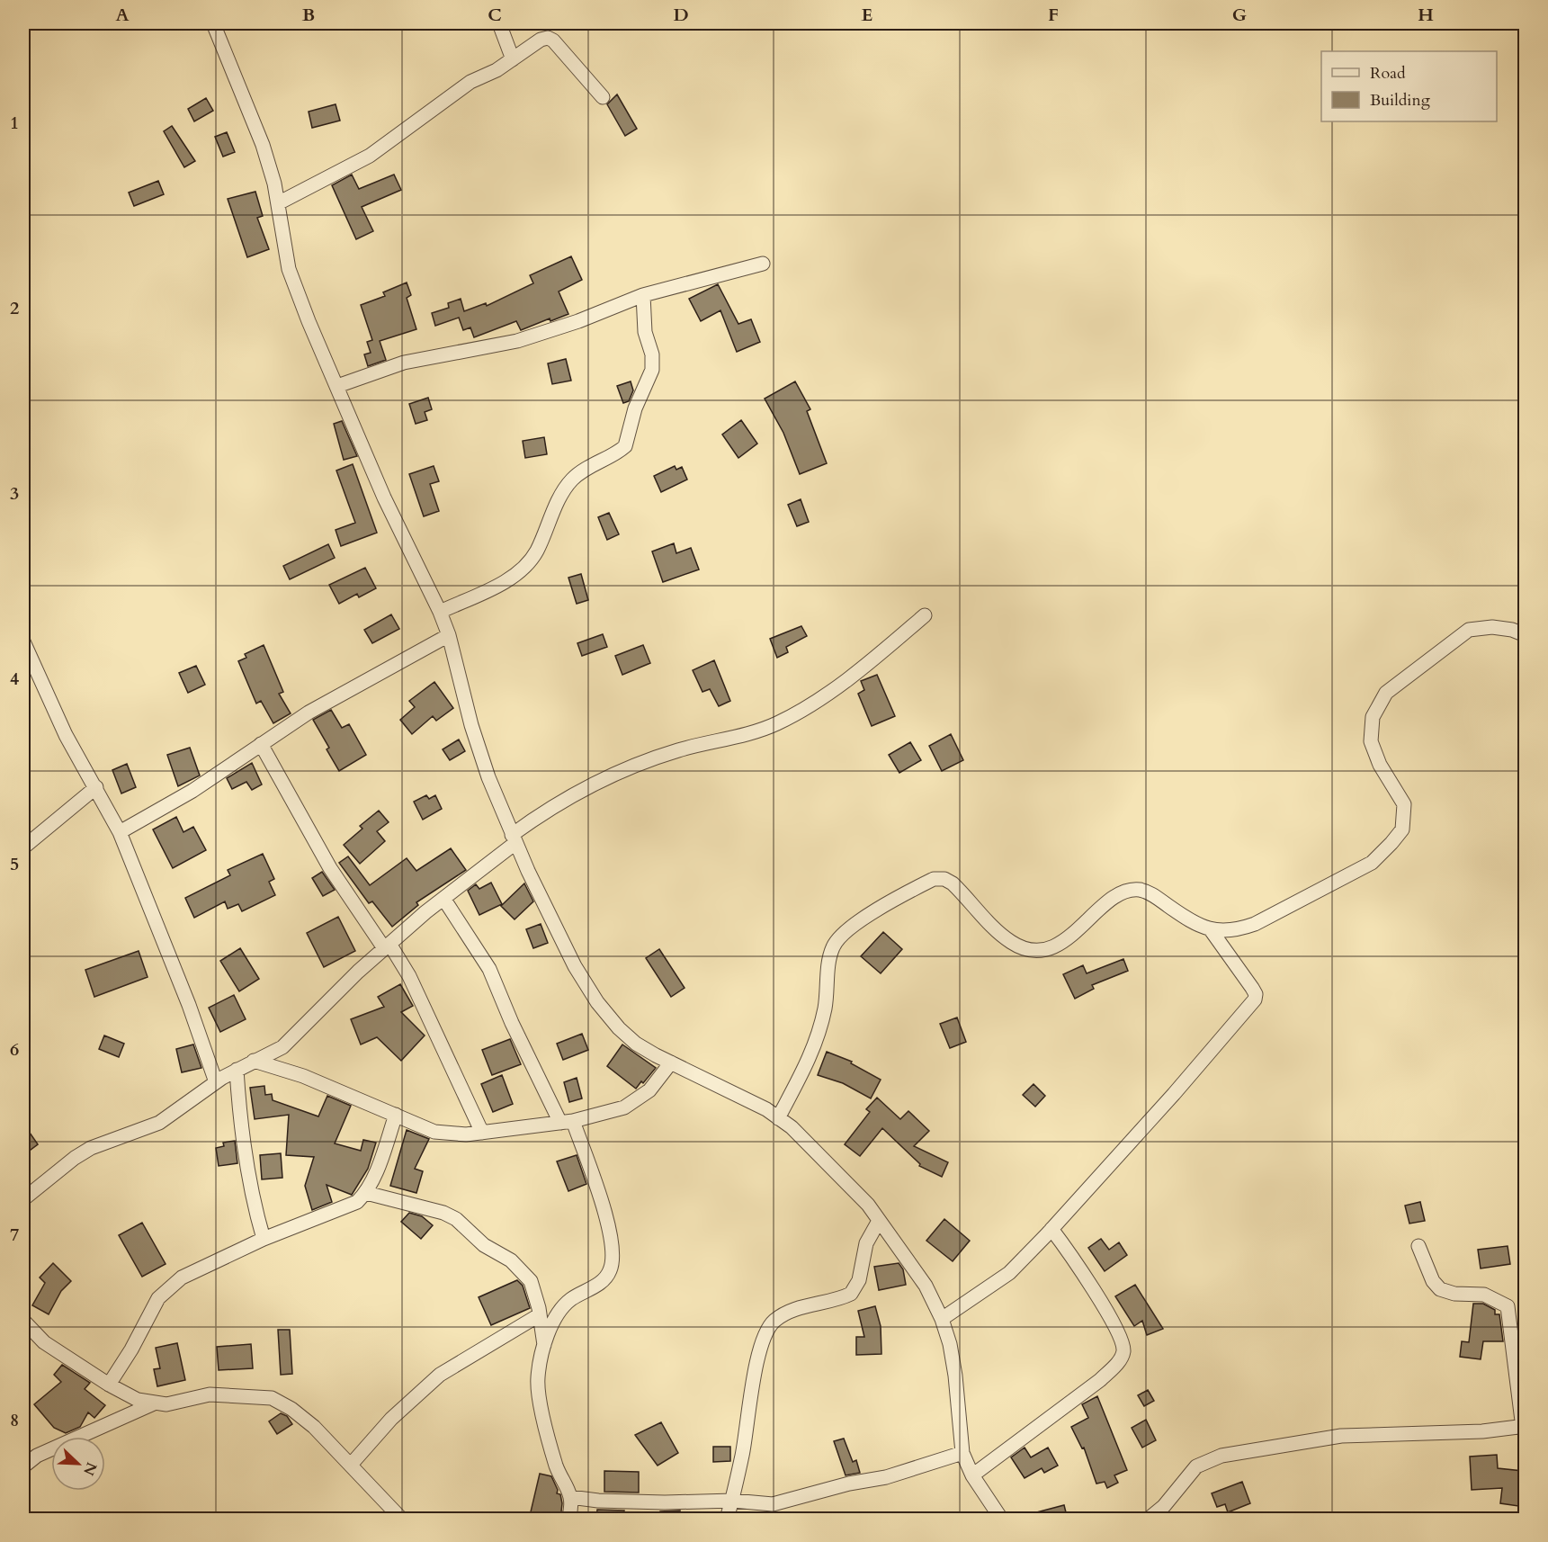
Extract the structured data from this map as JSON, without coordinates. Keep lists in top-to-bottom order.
{
  "legend": ["Road", "Building"],
  "north": "bottom right",
  "grid": {
    "columns": [
      "A",
      "B",
      "C",
      "D",
      "E",
      "F",
      "G",
      "H"
    ],
    "rows": [
      "1",
      "2",
      "3",
      "4",
      "5",
      "6",
      "7",
      "8"
    ]
  }
}
